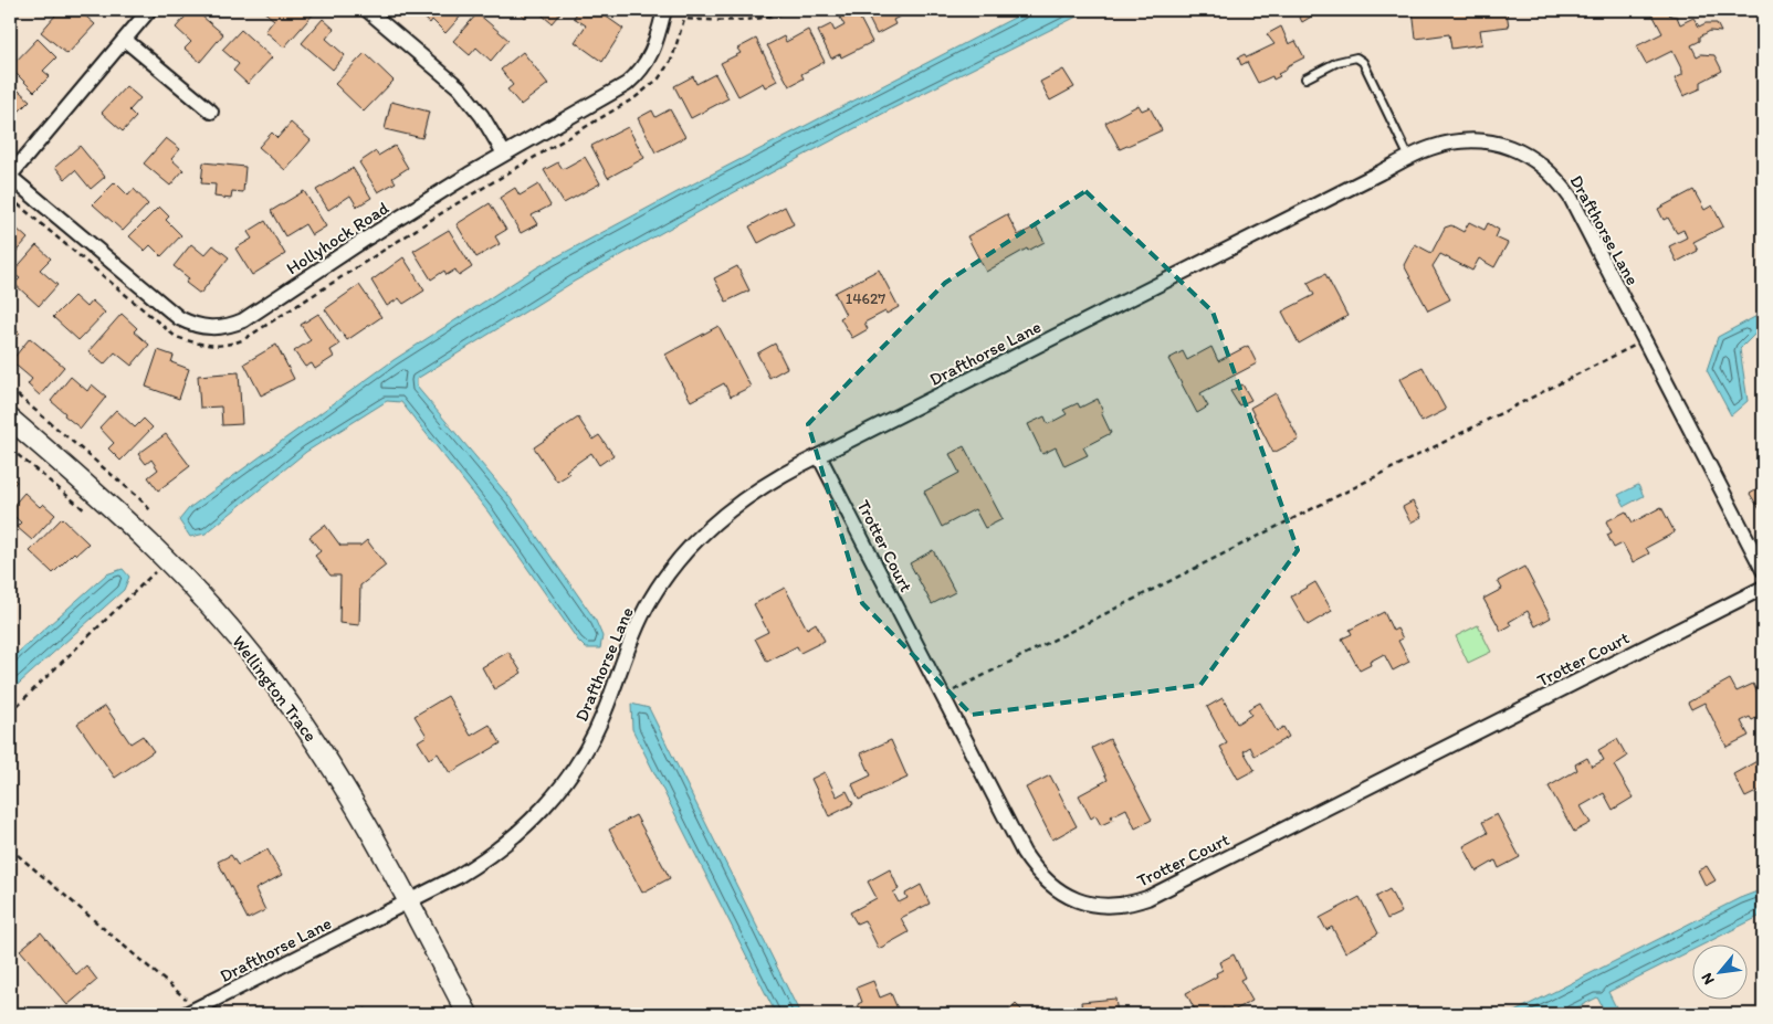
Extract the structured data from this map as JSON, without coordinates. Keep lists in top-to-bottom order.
{
  "streets": {
    "street": [
      "Drafthorse Lane",
      "Hollyhock Road",
      "Trotter Court",
      "Wellington Trace"
    ]
  },
  "crossings": [
    ["Drafthorse Lane", "Trotter Court"],
    ["Drafthorse Lane", "Wellington Trace"]
  ],
  "house_numbers": ["14627"],
  "north": "bottom left"
}
